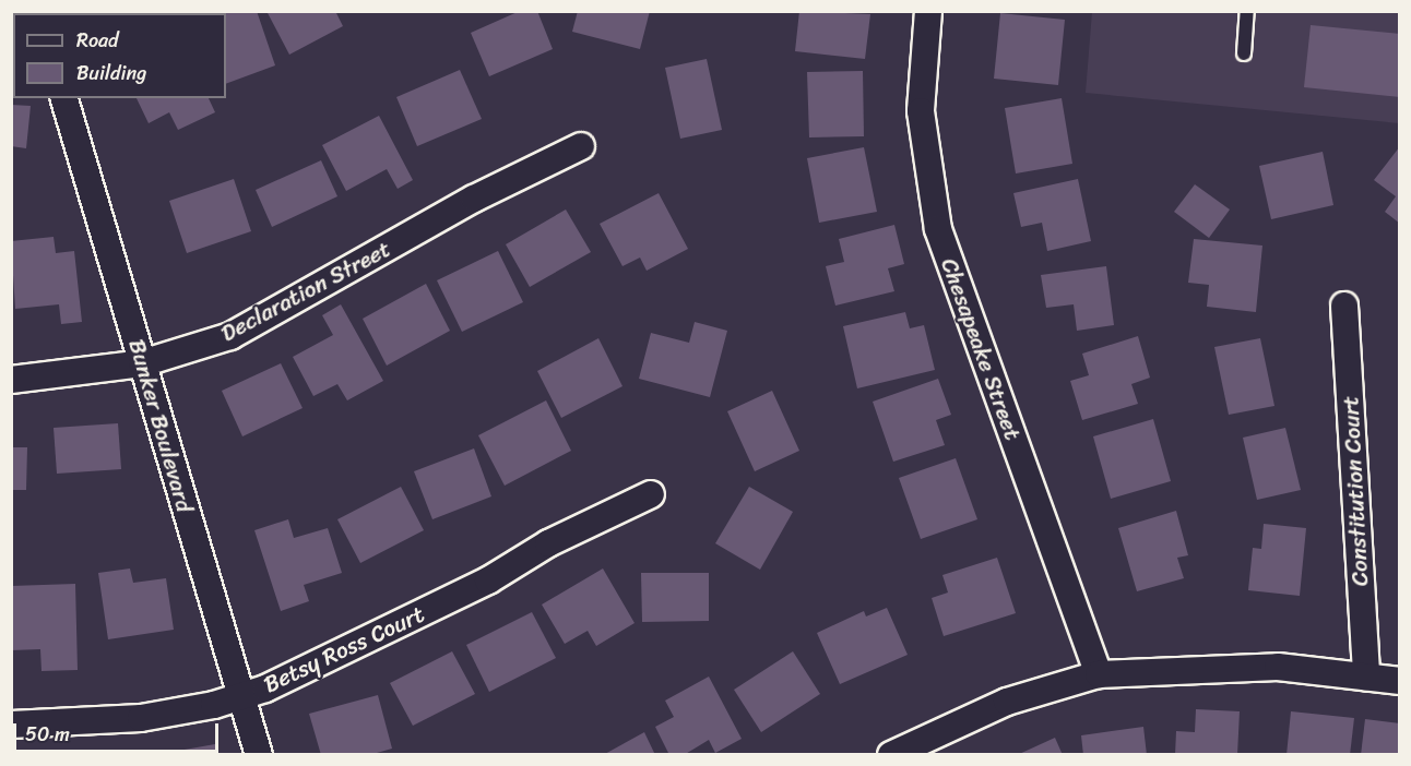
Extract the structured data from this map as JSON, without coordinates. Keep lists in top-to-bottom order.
{
  "streets": {
    "street": [
      "Declaration Street",
      "Chesapeake Street",
      "Bunker Boulevard",
      "Constitution Court",
      "Betsy Ross Court"
    ]
  },
  "crossings": [
    ["Declaration Street", "Bunker Boulevard"],
    ["Bunker Boulevard", "Betsy Ross Court"]
  ],
  "legend": ["Road", "Building"],
  "scale_bar": "50 m"
}
